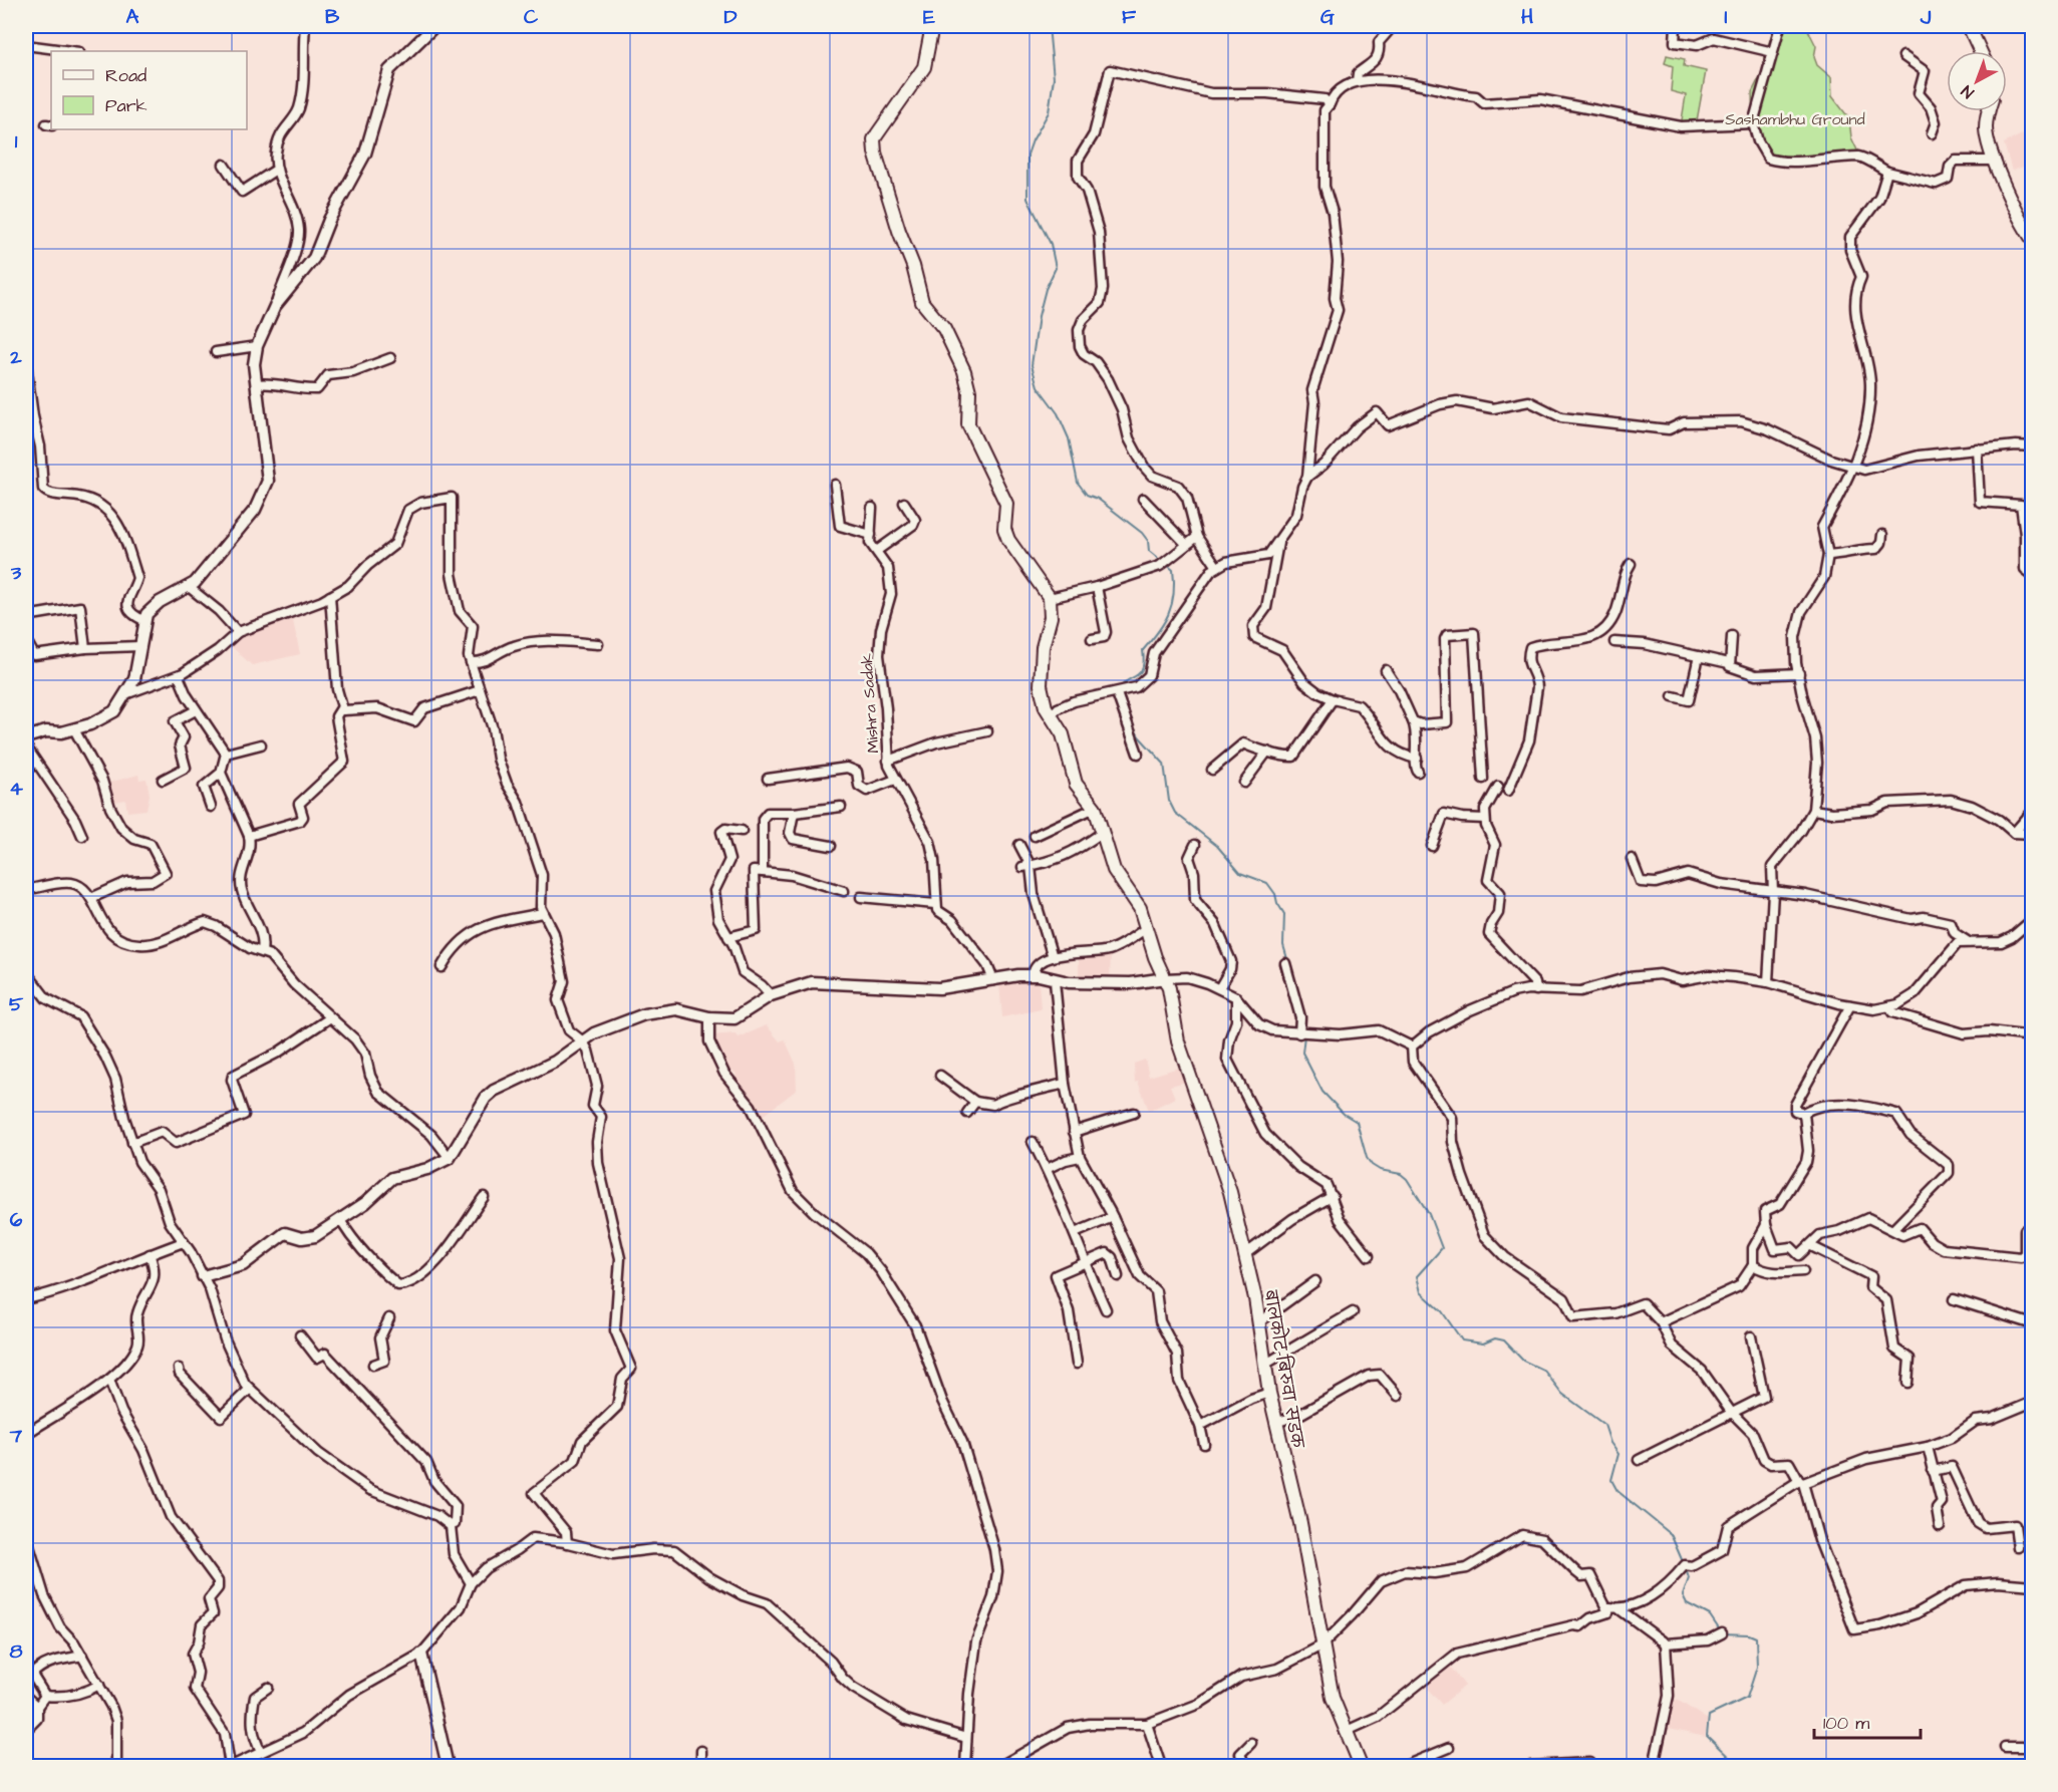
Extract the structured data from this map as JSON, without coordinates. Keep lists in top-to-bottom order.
{
  "streets": {
    "main road": ["बालकोट-बिरुवा सडक"],
    "street": ["Mishra Sadak"]
  },
  "parks": ["Sashambhu Ground"],
  "legend": ["Road", "Park"],
  "scale_bar": "100 m",
  "north": "bottom left",
  "grid": {
    "columns": [
      "A",
      "B",
      "C",
      "D",
      "E",
      "F",
      "G",
      "H",
      "I",
      "J"
    ],
    "rows": [
      "1",
      "2",
      "3",
      "4",
      "5",
      "6",
      "7",
      "8"
    ]
  }
}
